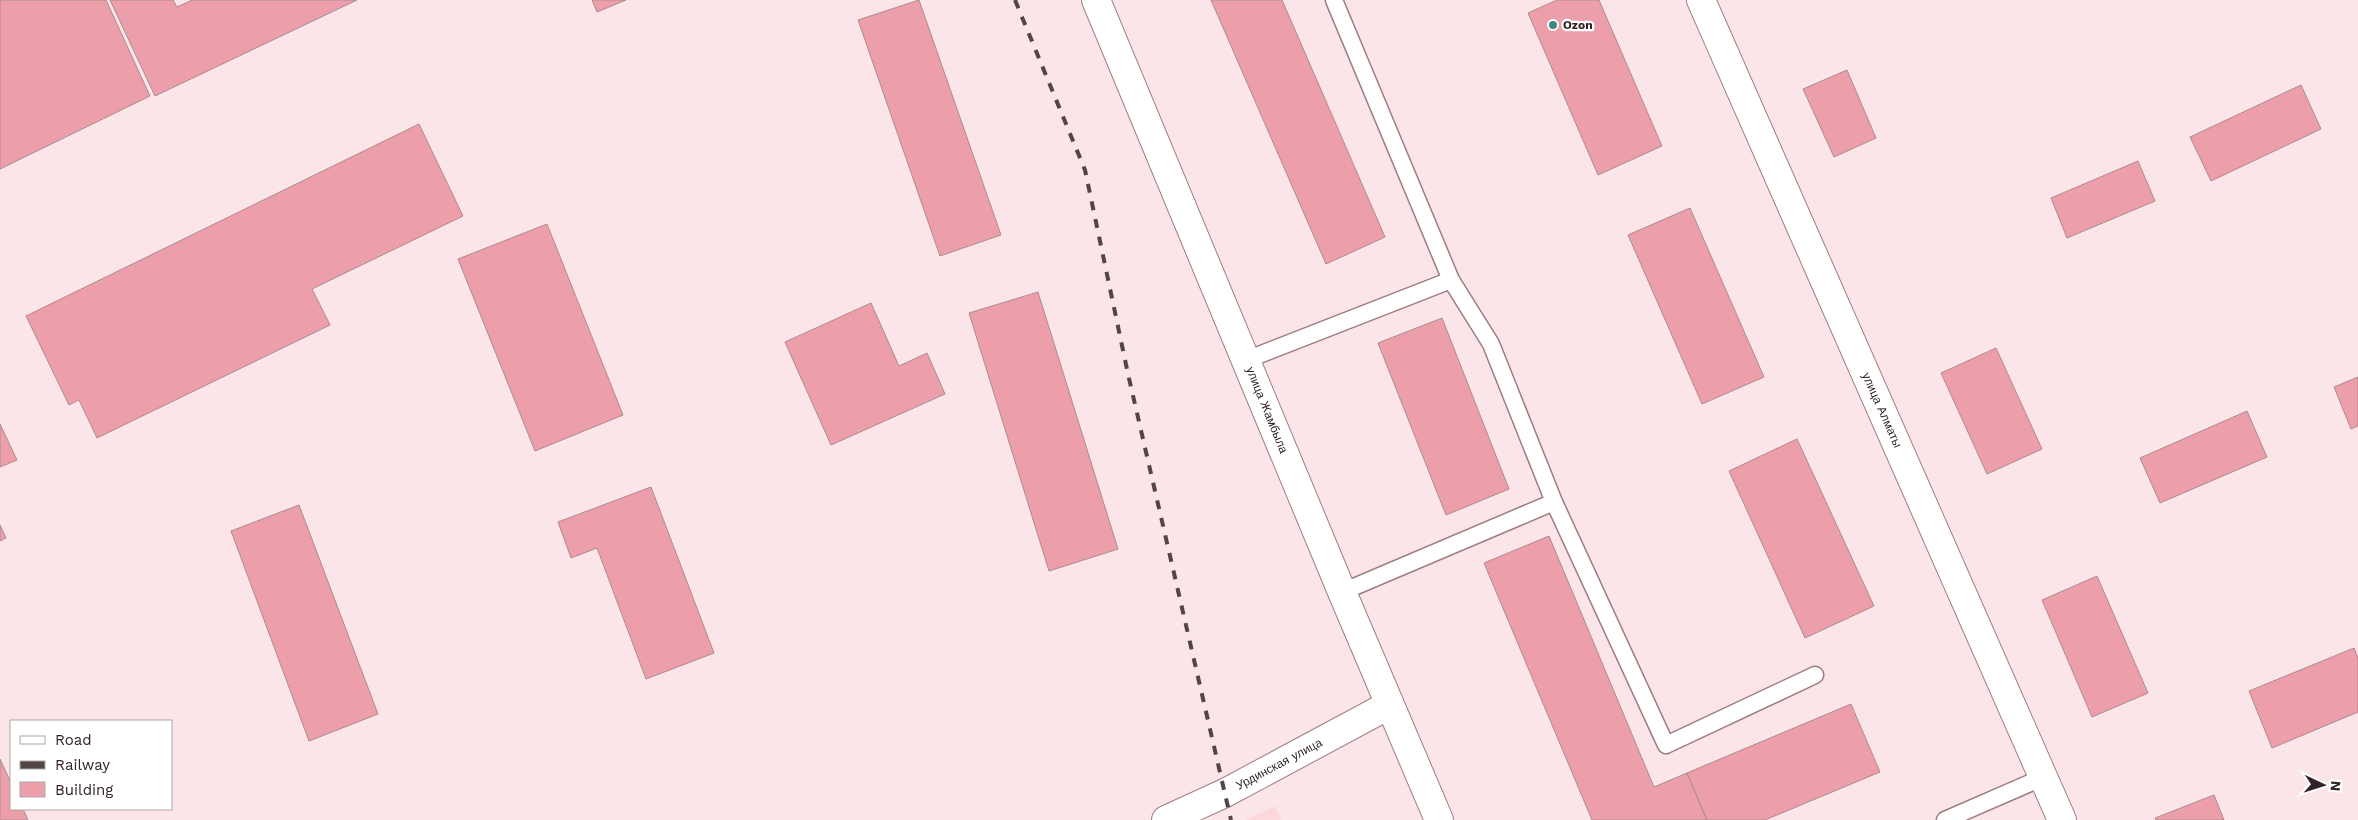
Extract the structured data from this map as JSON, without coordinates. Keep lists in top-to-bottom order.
{
  "streets": {
    "street": ["улица Жамбыла", "улица Алматы", "Урдинская улица"]
  },
  "crossings": [
    ["улица Жамбыла", "Урдинская улица"]
  ],
  "places": ["Ozon"],
  "legend": ["Road", "Railway", "Building"],
  "north": "right"
}
